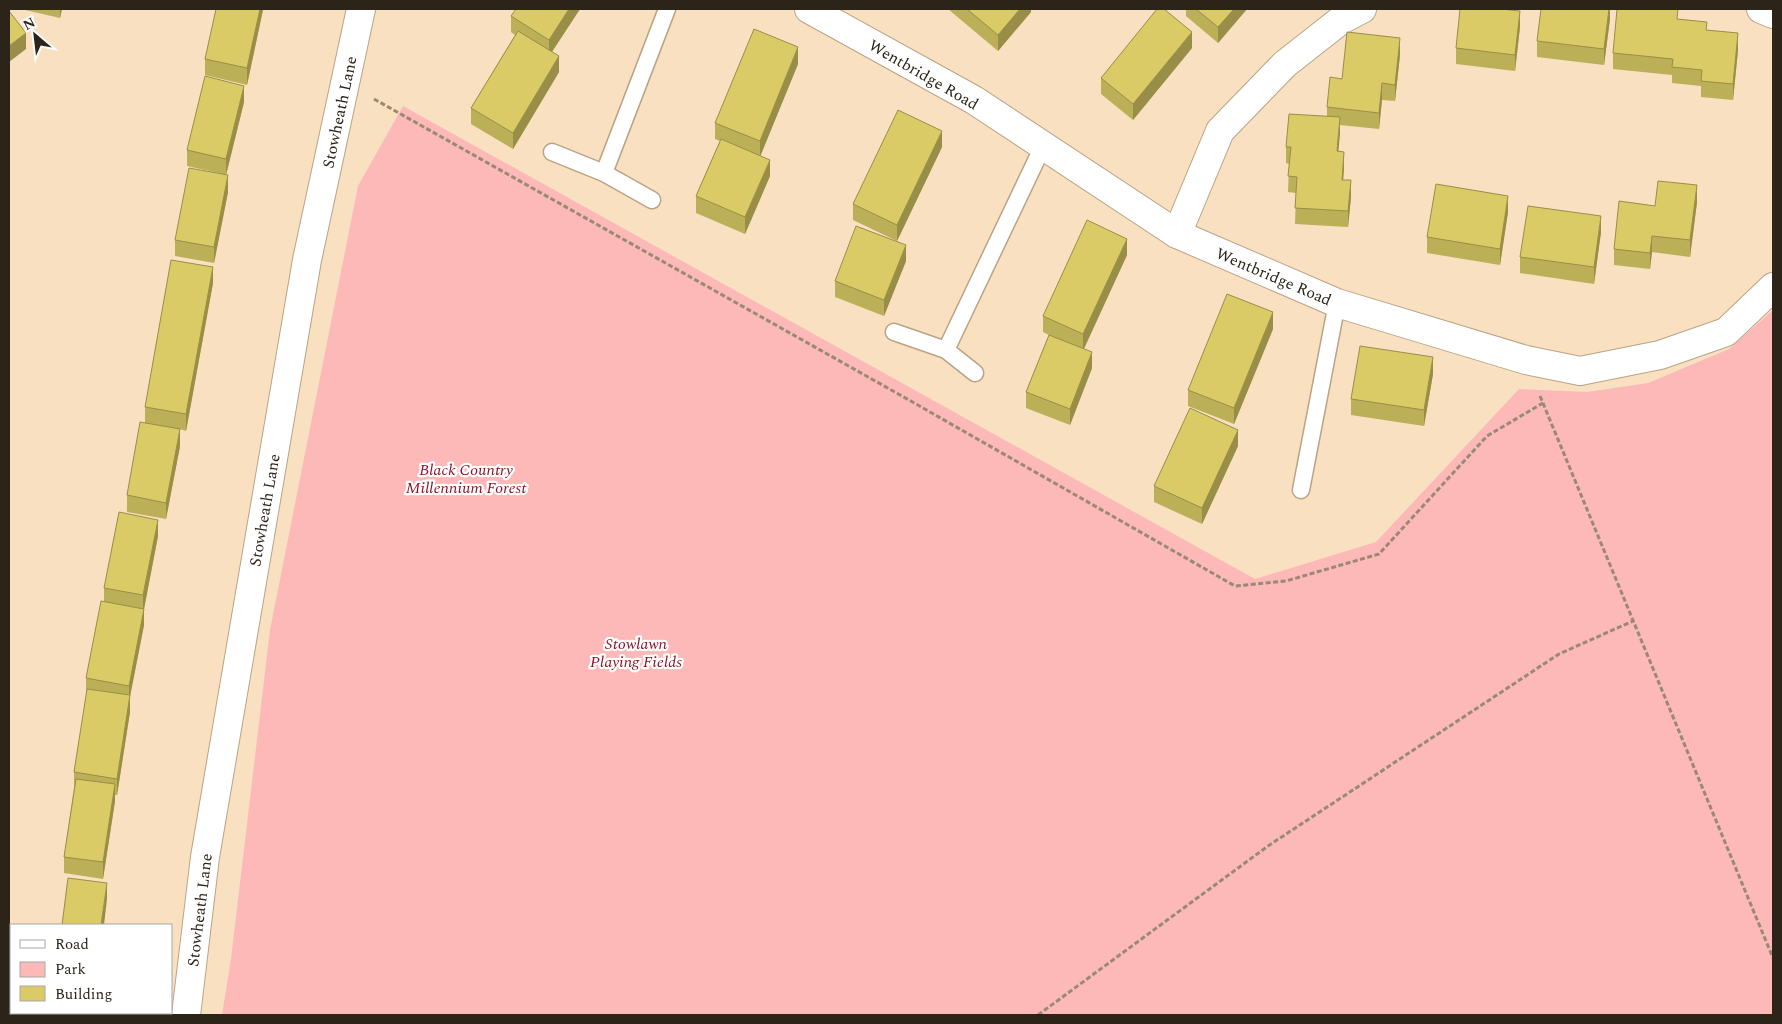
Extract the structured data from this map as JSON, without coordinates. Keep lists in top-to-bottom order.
{
  "streets": {
    "street": ["Wentbridge Road", "Stowheath Lane"]
  },
  "parks": ["Black Country Millennium Forest", "Stowlawn Playing Fields"],
  "legend": ["Road", "Park", "Building"],
  "north": "top left"
}
